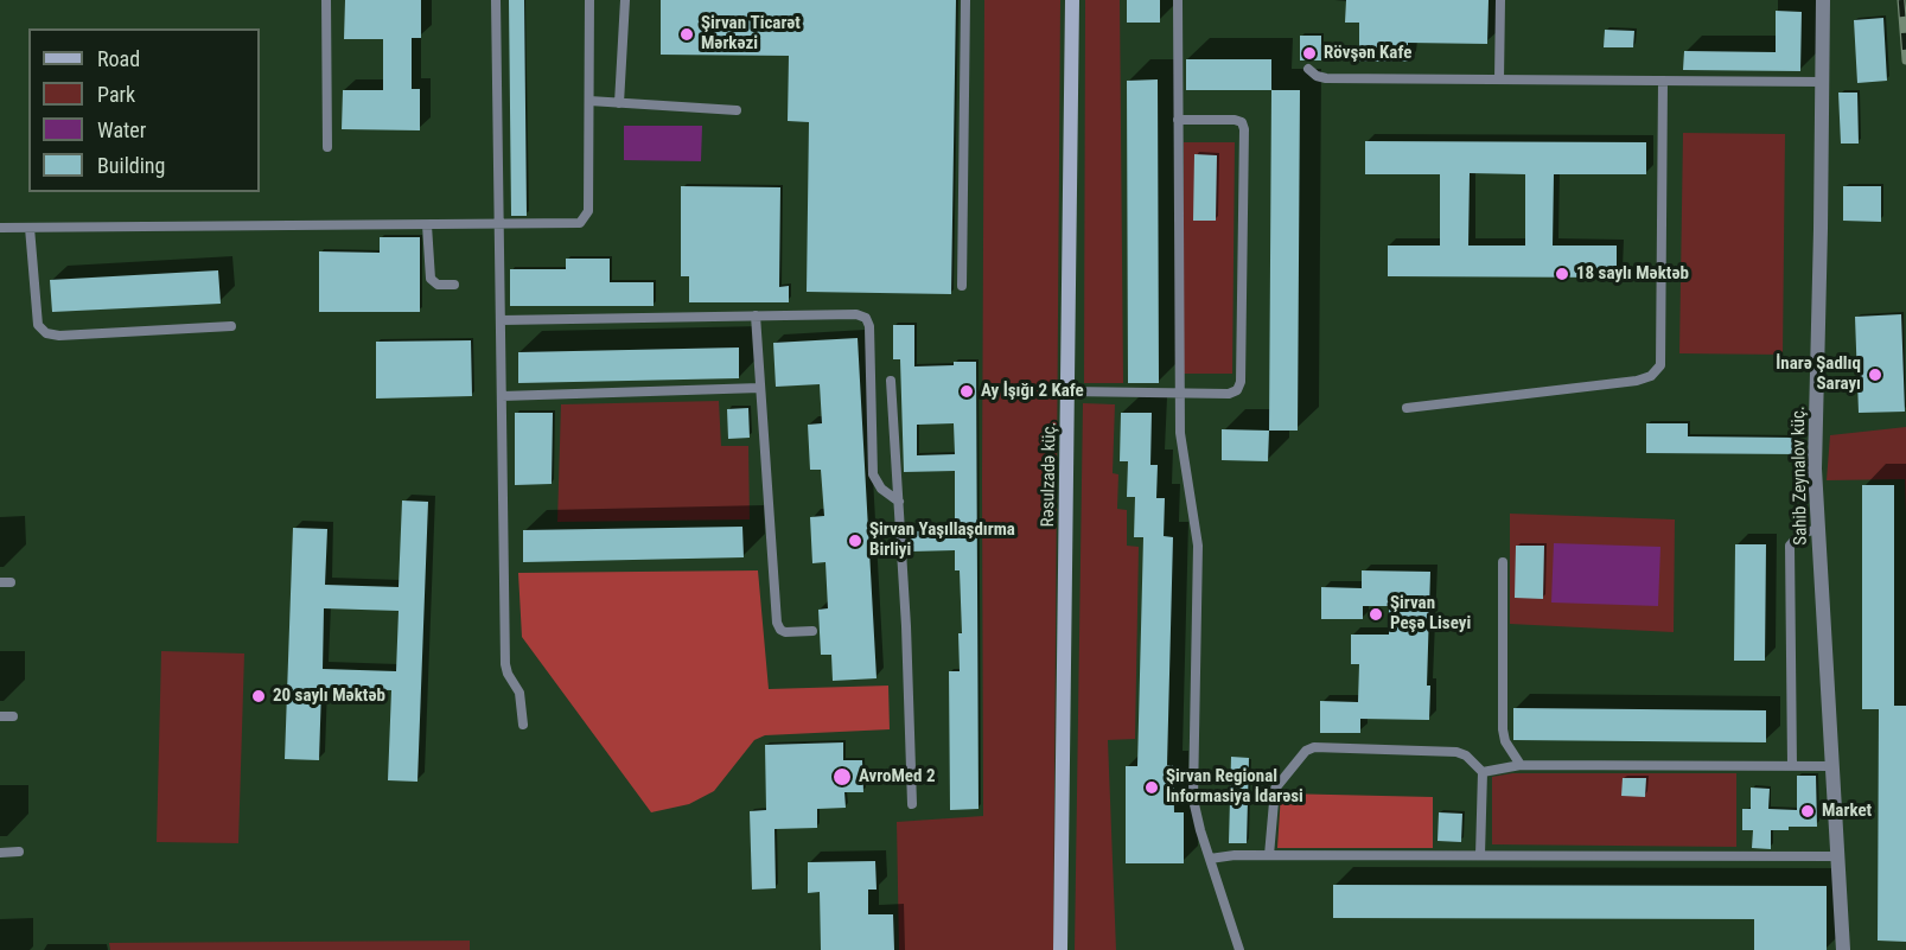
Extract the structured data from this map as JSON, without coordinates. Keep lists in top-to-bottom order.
{
  "streets": {
    "main road": ["Rəsulzadə küç."],
    "street": ["Sahib Zeynalov küç."]
  },
  "places": [
    "Şirvan Ticarət Mərkəzi",
    "Rövşən Kafe",
    "18 saylı Məktəb",
    "İnarə Şadlıq Sarayı",
    "Ay İşığı 2 Kafe",
    "Şirvan Yaşıllaşdırma Birliyi",
    "Şirvan Peşə Liseyi",
    "20 saylı Məktəb",
    "AvroMed 2",
    "Şirvan Regional İnformasiya İdarəsi",
    "Market"
  ],
  "legend": [
    "Road",
    "Park",
    "Water",
    "Building"
  ]
}
